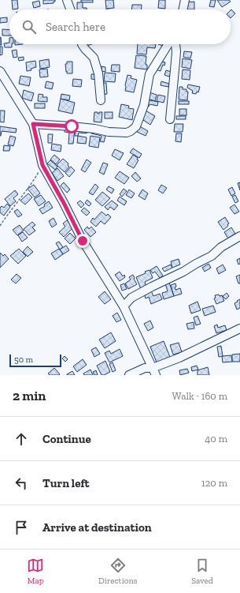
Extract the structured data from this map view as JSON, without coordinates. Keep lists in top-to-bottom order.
{
  "scale_bar": "50 m",
  "page": {
    "search": "Search here",
    "scale": "50 m",
    "heading": ["2 min", "Walk · 160 m"],
    "list": [
      ["Continue", "40 m"],
      ["Turn left", "120 m"],
      "Arrive at destination"
    ],
    "nav": ["Map", "Directions", "Saved"]
  }
}
